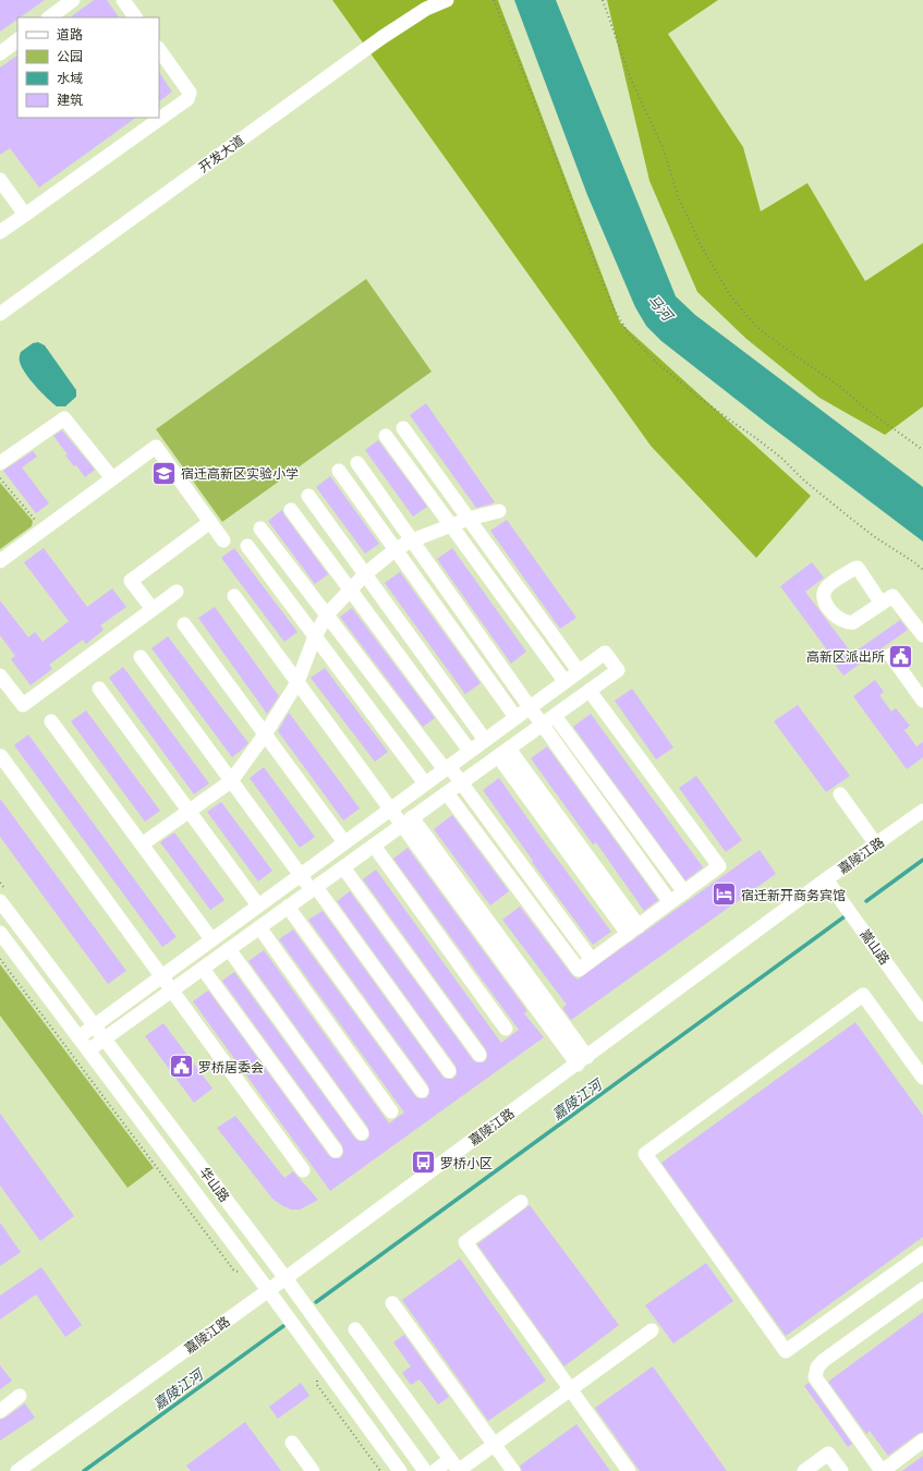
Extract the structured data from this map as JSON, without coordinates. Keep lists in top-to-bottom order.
{
  "streets": {
    "street": [
      "开发大道",
      "嘉陵江路",
      "嵩山路",
      "华山路"
    ]
  },
  "crossings": [
    ["嘉陵江路", "嵩山路"],
    ["嘉陵江路", "华山路"]
  ],
  "water": ["马河", "嘉陵江河"],
  "places": {
    "school or university": ["宿迁高新区实验小学"],
    "public building": ["高新区派出所", "罗桥居委会"],
    "hotel": ["宿迁新开商务宾馆"],
    "bus stop": ["罗桥小区"]
  },
  "legend": [
    "道路",
    "公园",
    "水域",
    "建筑"
  ]
}
